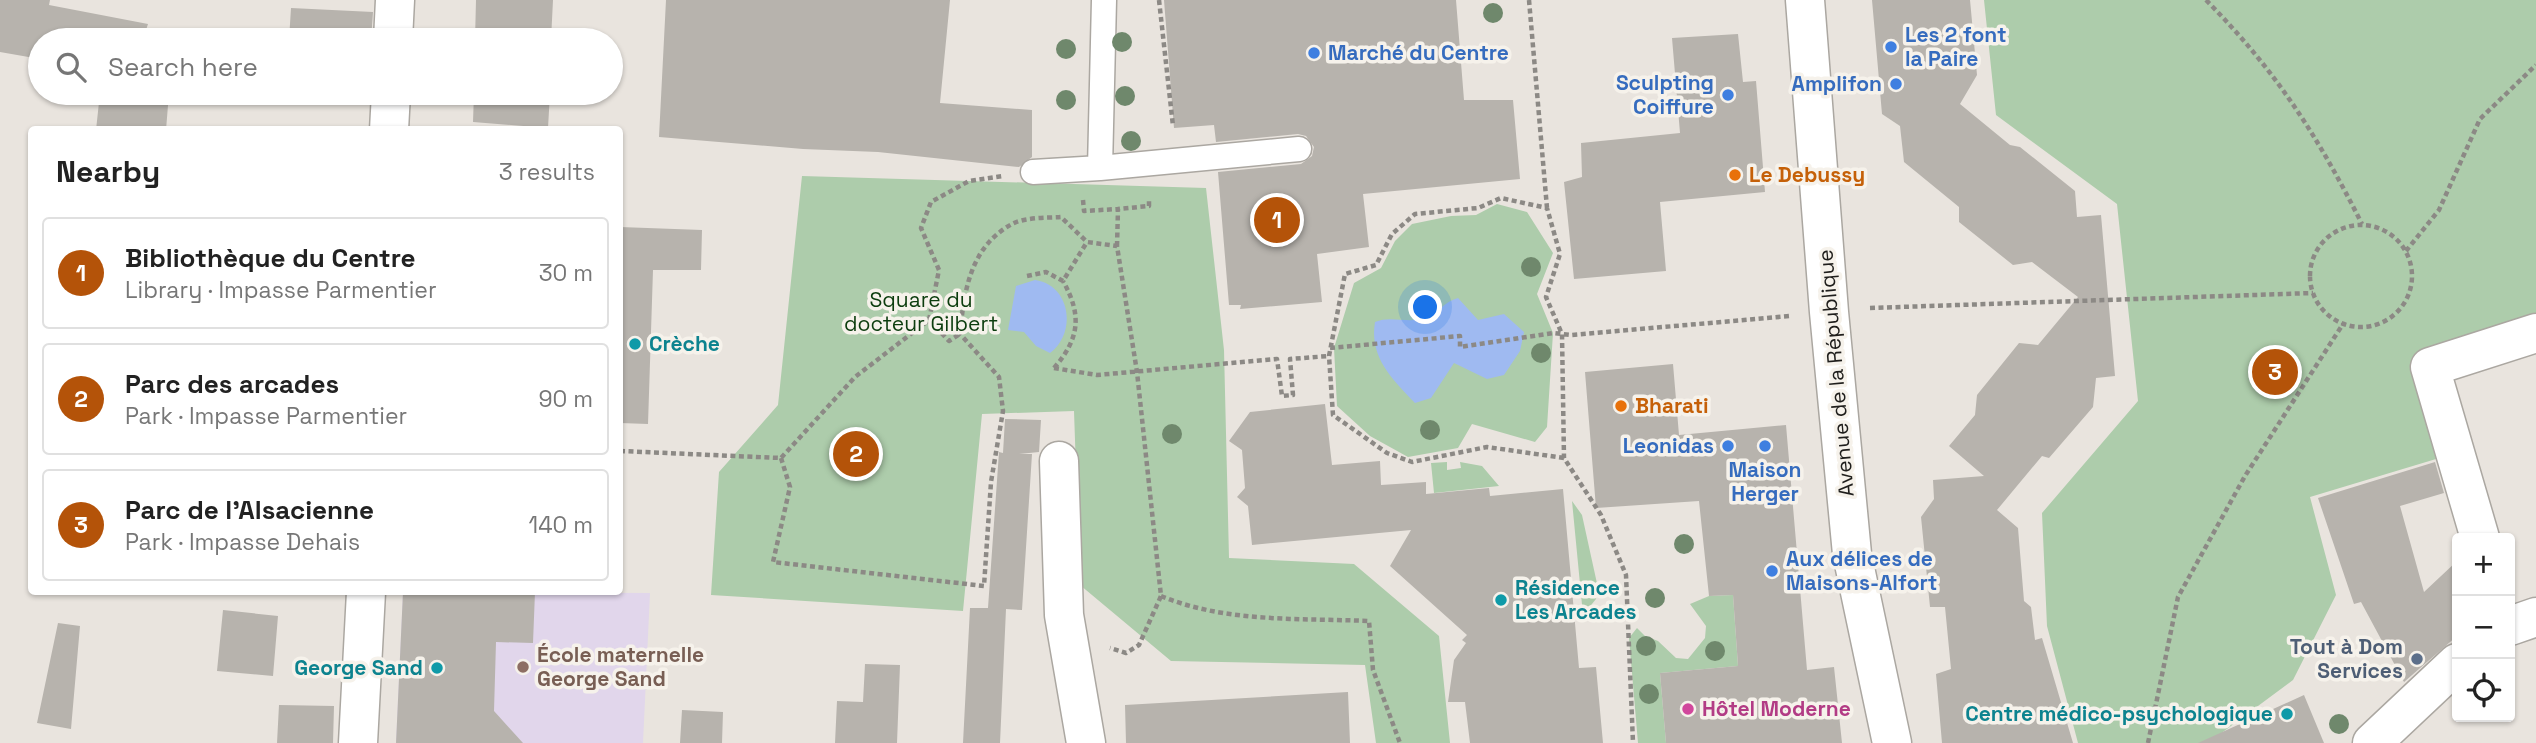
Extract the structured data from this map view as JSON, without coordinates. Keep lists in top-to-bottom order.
{
  "streets": {
    "street": ["Avenue de la République"]
  },
  "parks": ["Square du docteur Gilbert"],
  "places": [
    "Les 2 font la Paire",
    "Marché du Centre",
    "Amplifon",
    "Sculpting Coiffure",
    "Le Debussy",
    "Crèche",
    "Bharati",
    "Leonidas",
    "Maison Herger",
    "Aux délices de Maisons-Alfort",
    "Résidence Les Arcades",
    "Tout à Dom Services",
    "École maternelle George Sand",
    "George Sand",
    "Hôtel Moderne",
    "Centre médico-psychologique"
  ],
  "page": {
    "search": "Search here",
    "heading": ["Nearby", "3 results"],
    "pins": ["1", "3", "2"],
    "list": [
      {
        "mark": "1",
        "name": "Bibliothèque du Centre",
        "note": "Library · Impasse Parmentier",
        "value": "30 m"
      },
      {
        "mark": "2",
        "name": "Parc des arcades",
        "note": "Park · Impasse Parmentier",
        "value": "90 m"
      },
      {
        "mark": "3",
        "name": "Parc de l'Alsacienne",
        "note": "Park · Impasse Dehais",
        "value": "140 m"
      }
    ],
    "map_buttons": ["+", "−"]
  }
}
